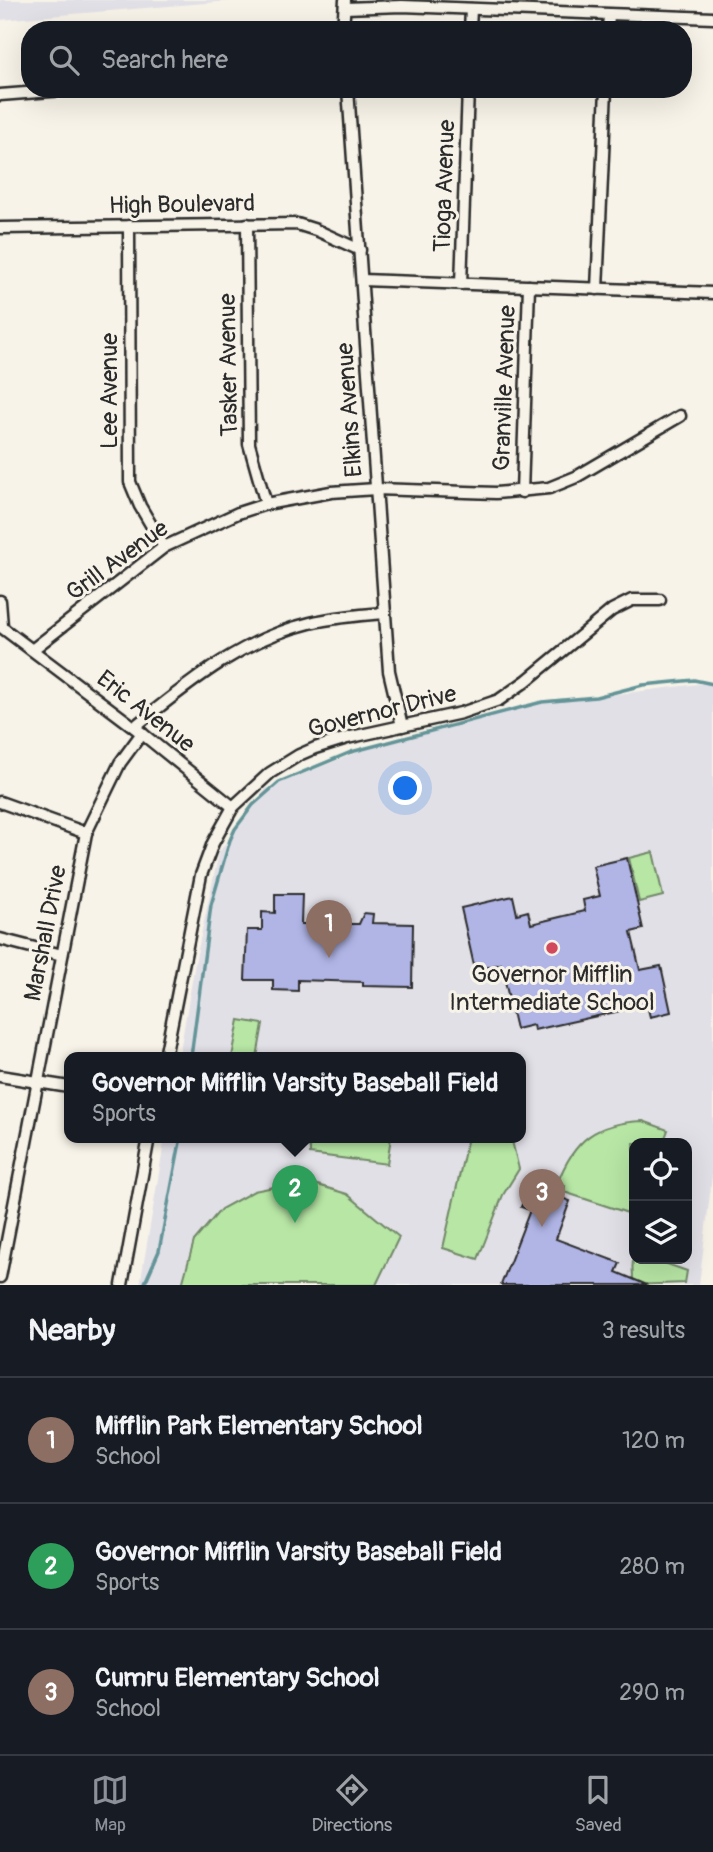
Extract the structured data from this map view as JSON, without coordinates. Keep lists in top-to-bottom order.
{
  "streets": {
    "street": [
      "Tioga Avenue",
      "High Boulevard",
      "Tasker Avenue",
      "Granville Avenue",
      "Lee Avenue",
      "Elkins Avenue",
      "Grill Avenue",
      "Eric Avenue",
      "Governor Drive",
      "Marshall Drive"
    ]
  },
  "crossings": [
    ["High Boulevard", "Tasker Avenue"],
    ["High Boulevard", "Lee Avenue"],
    ["High Boulevard", "Elkins Avenue"],
    ["Tasker Avenue", "Grill Avenue"],
    ["Granville Avenue", "Grill Avenue"],
    ["Lee Avenue", "Grill Avenue"],
    ["Elkins Avenue", "Grill Avenue"],
    ["Elkins Avenue", "Governor Drive"],
    ["Elkins Avenue", "Marshall Drive"],
    ["Grill Avenue", "Eric Avenue"],
    ["Eric Avenue", "Governor Drive"],
    ["Eric Avenue", "Marshall Drive"]
  ],
  "places": ["Governor Mifflin Intermediate School"],
  "page": {
    "search": "Search here",
    "pins": ["1", "2", "3"],
    "popup": ["Governor Mifflin Varsity Baseball Field", "Sports"],
    "heading": ["Nearby", "3 results"],
    "list": [
      {
        "mark": "1",
        "name": "Mifflin Park Elementary School",
        "note": "School",
        "value": "120 m"
      },
      {
        "mark": "2",
        "name": "Governor Mifflin Varsity Baseball Field",
        "note": "Sports",
        "value": "280 m"
      },
      {
        "mark": "3",
        "name": "Cumru Elementary School",
        "note": "School",
        "value": "290 m"
      }
    ],
    "nav": ["Map", "Directions", "Saved"]
  }
}
